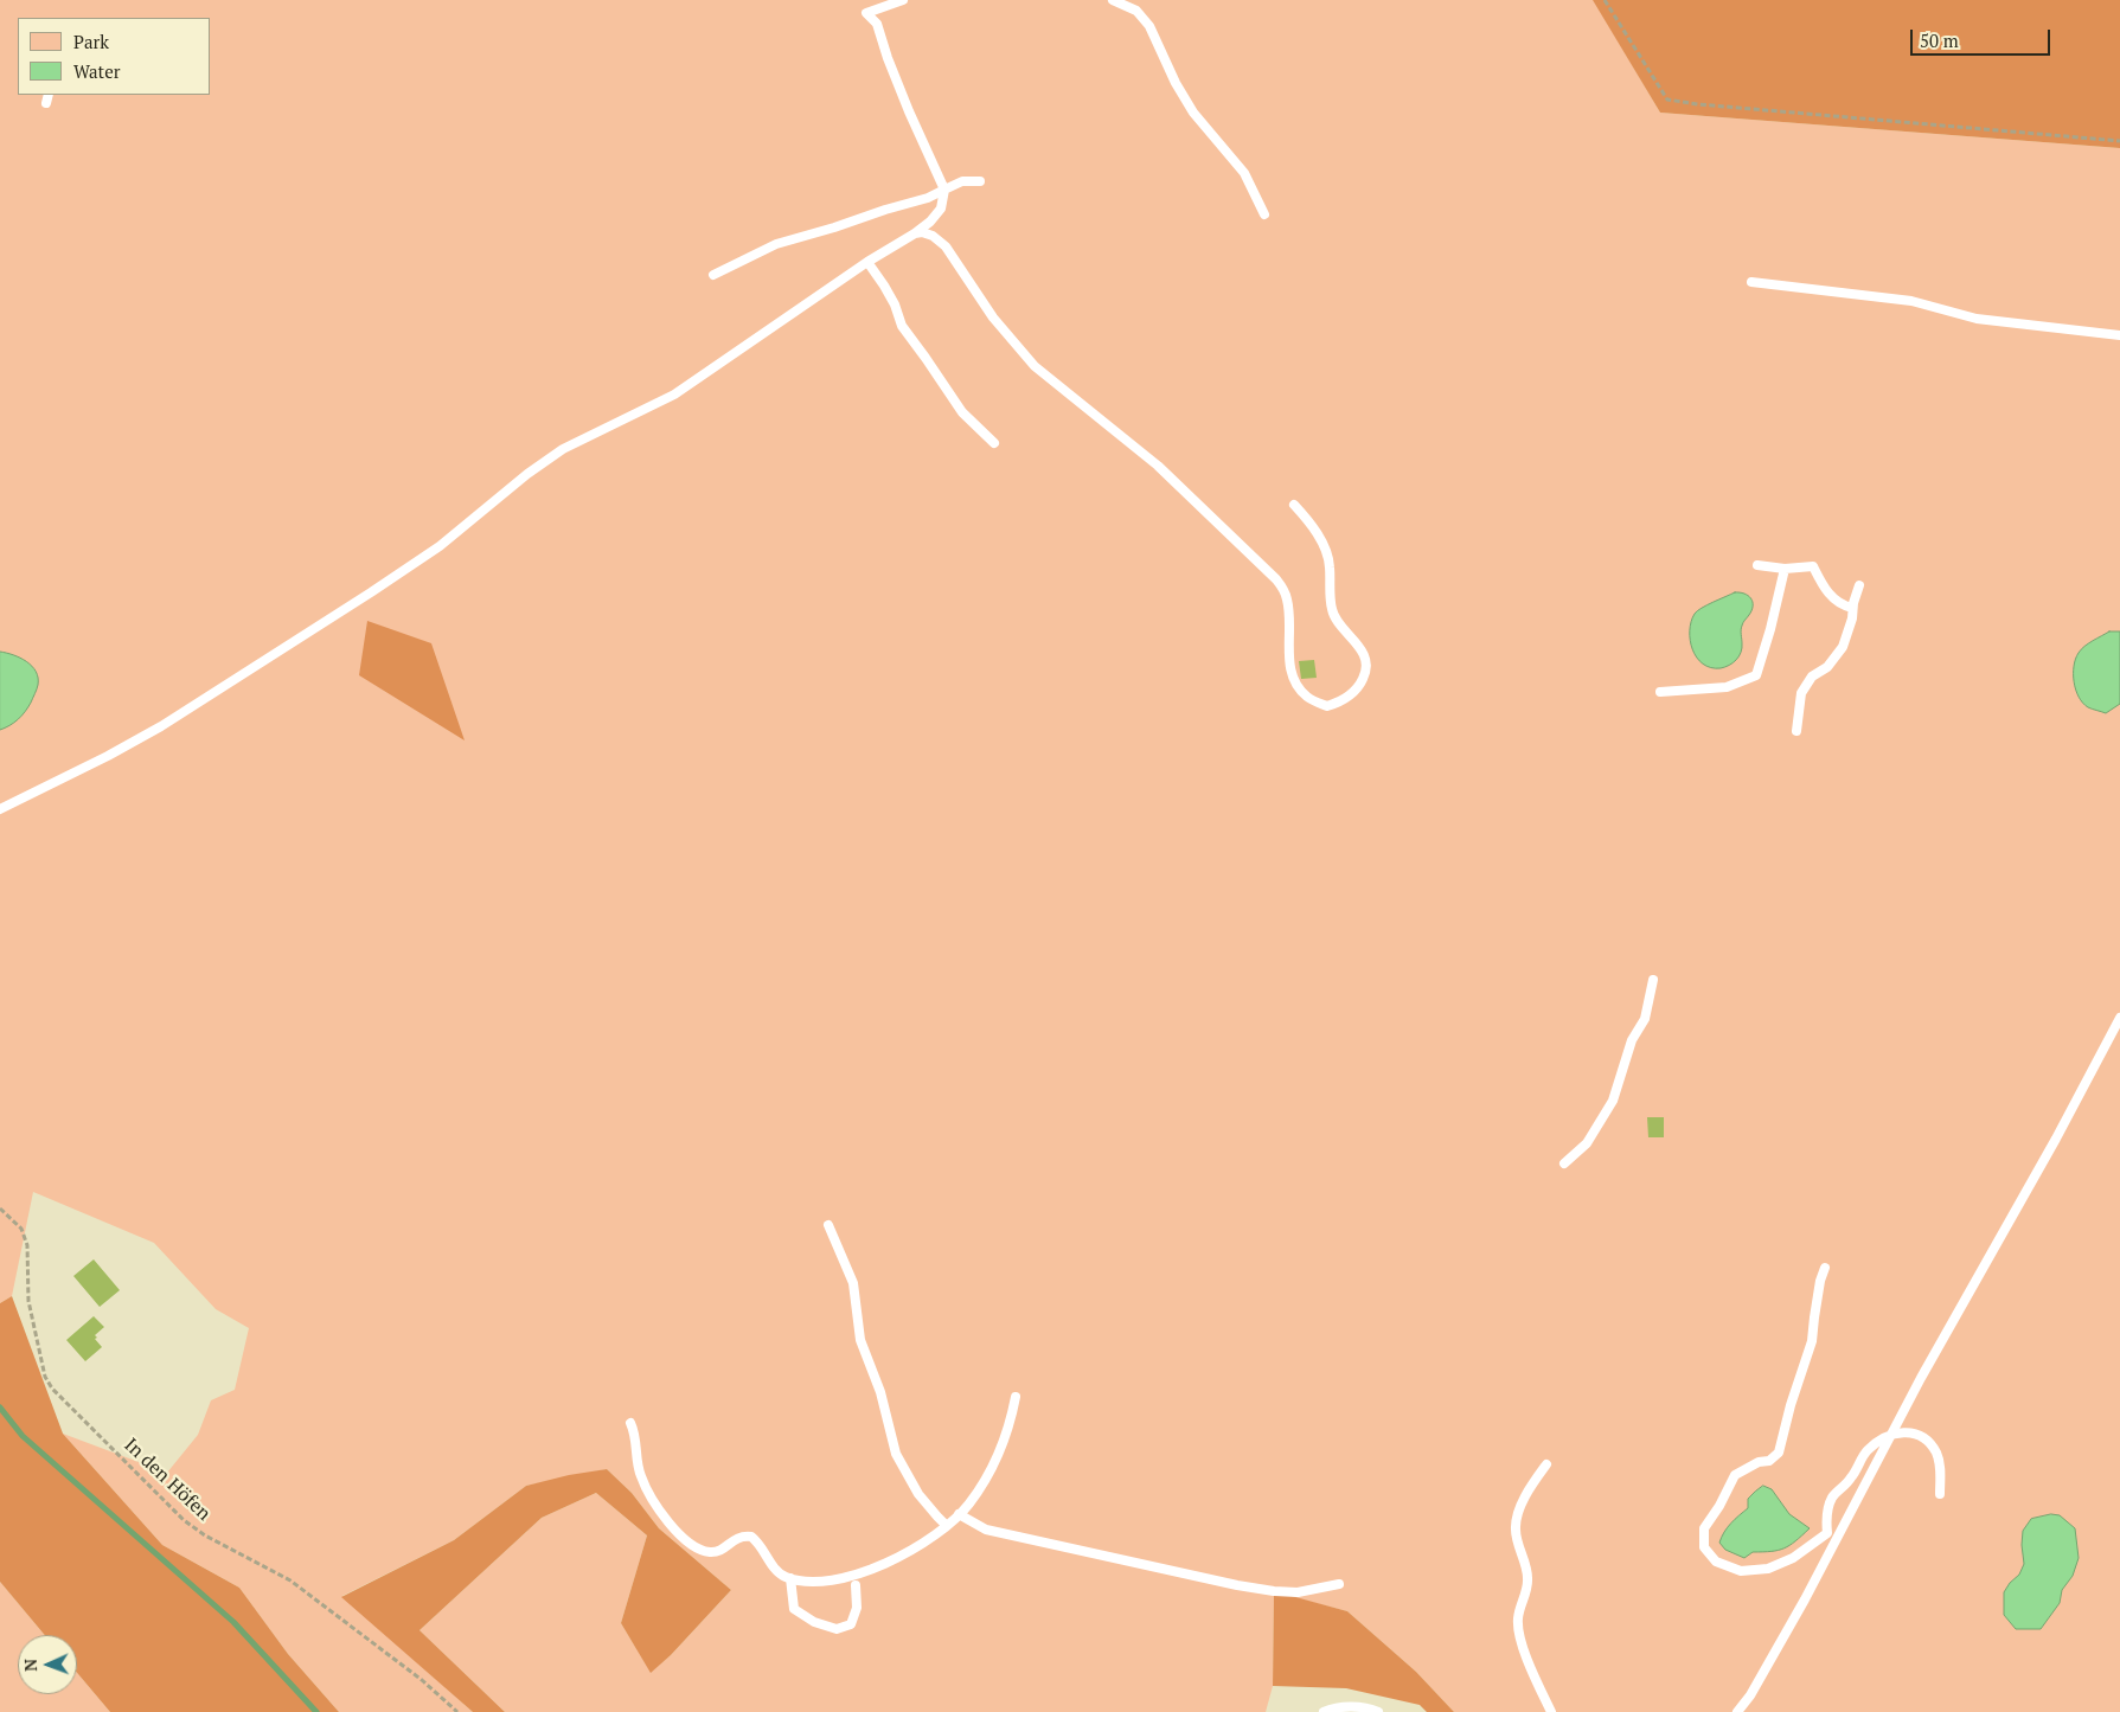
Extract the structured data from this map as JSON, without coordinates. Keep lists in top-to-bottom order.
{
  "streets": {
    "path": ["In den Höfen"]
  },
  "legend": ["Park", "Water"],
  "scale_bar": "50 m",
  "north": "left"
}
